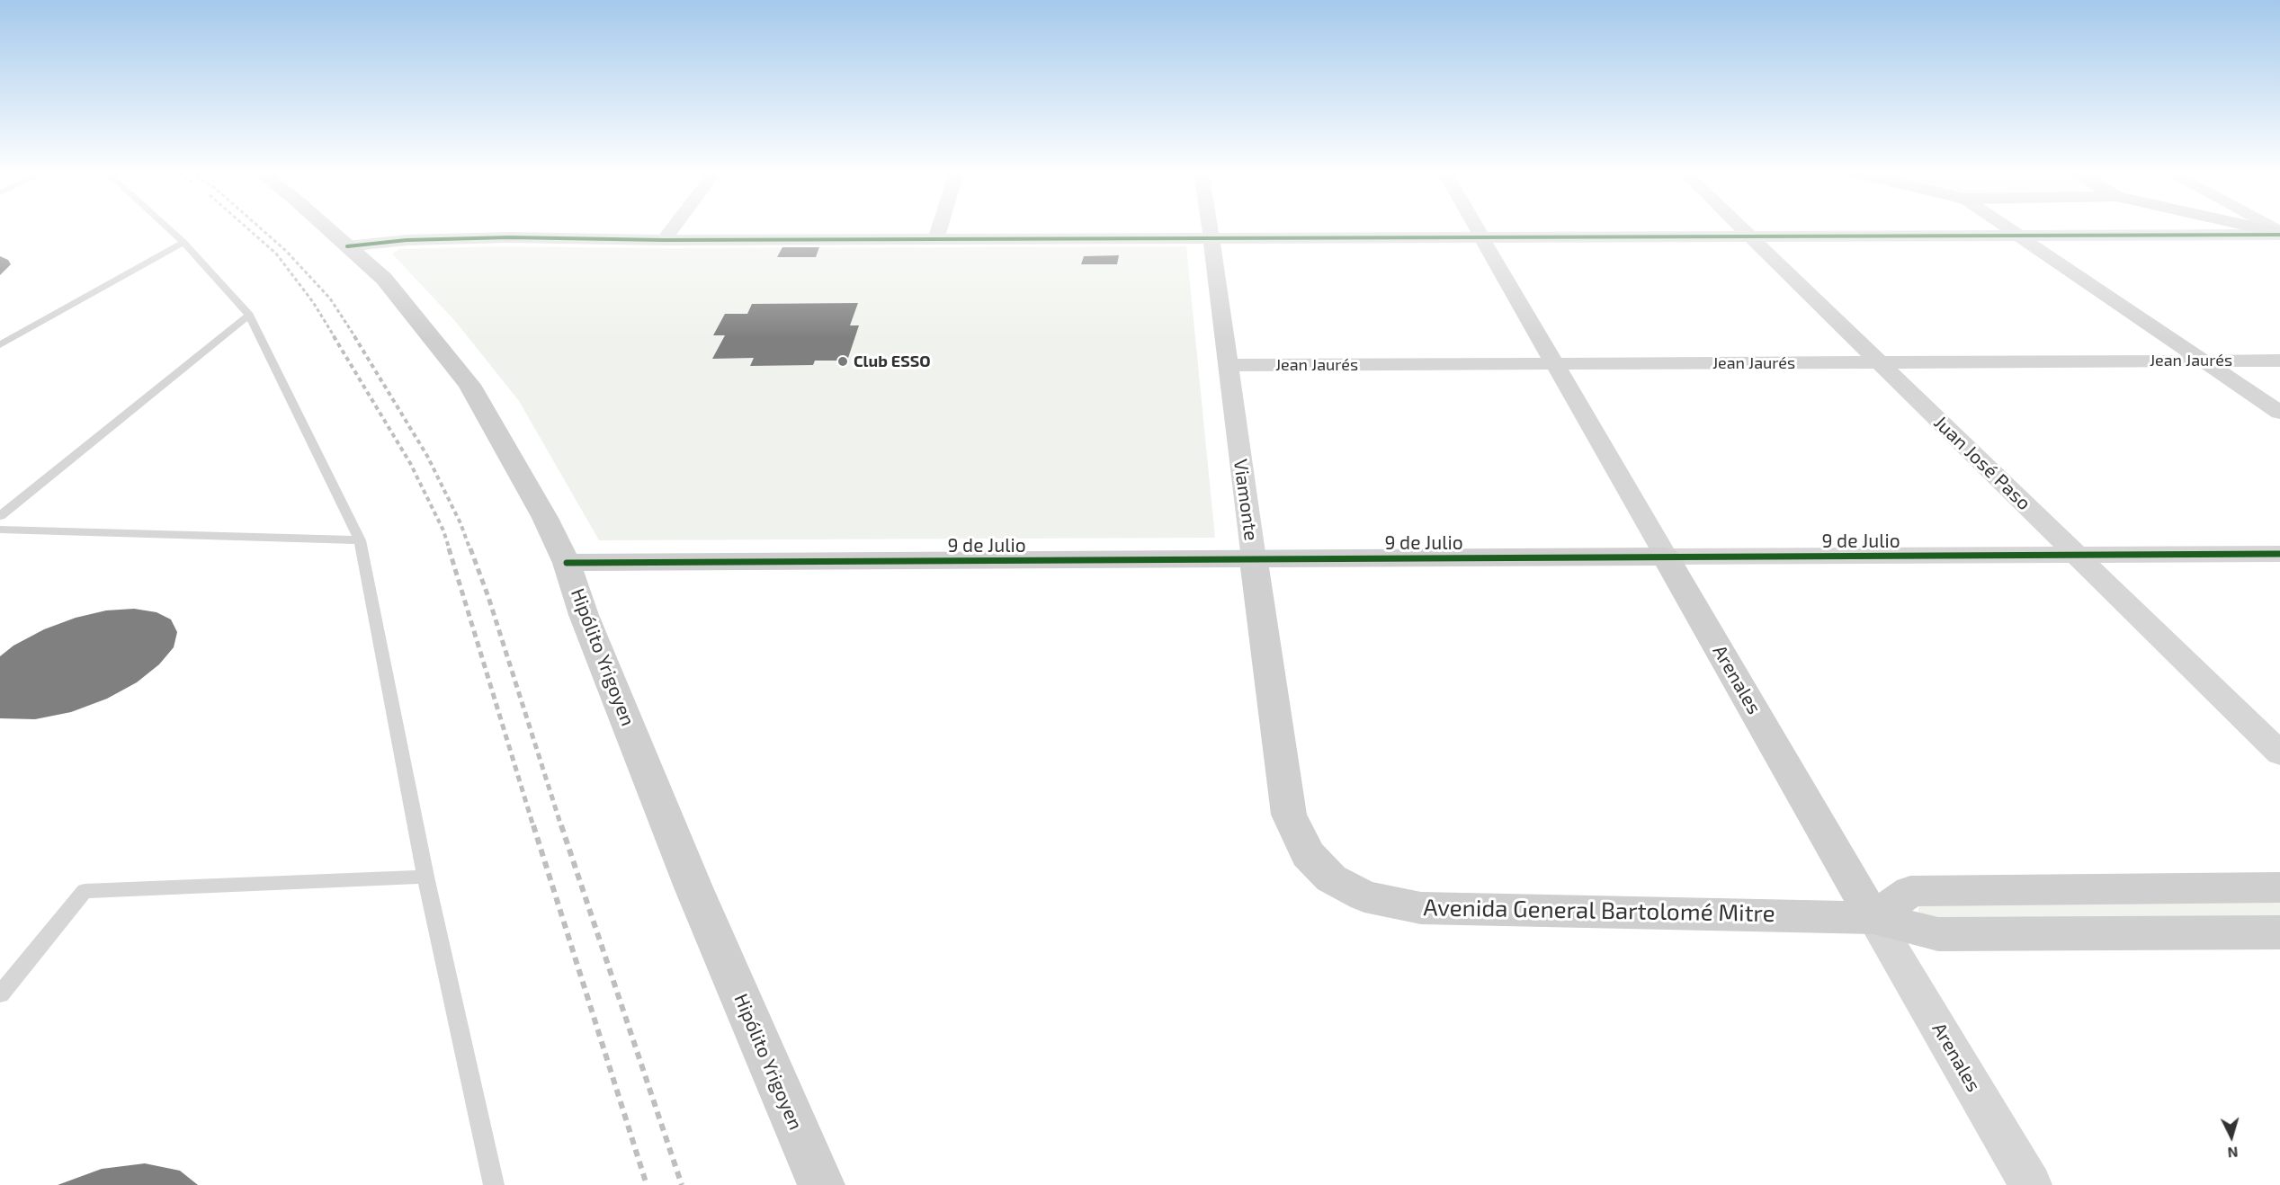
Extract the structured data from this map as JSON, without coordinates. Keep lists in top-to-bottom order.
{
  "streets": {
    "street": [
      "Jean Jaurés",
      "Juan José Paso",
      "Viamonte",
      "9 de Julio",
      "Hipólito Yrigoyen",
      "Arenales",
      "Avenida General Bartolomé Mitre"
    ]
  },
  "crossings": [
    ["Jean Jaurés", "Juan José Paso"],
    ["Jean Jaurés", "Viamonte"],
    ["Jean Jaurés", "Arenales"],
    ["Juan José Paso", "9 de Julio"],
    ["Viamonte", "9 de Julio"],
    ["Viamonte", "Avenida General Bartolomé Mitre"],
    ["9 de Julio", "Hipólito Yrigoyen"],
    ["9 de Julio", "Arenales"],
    ["Arenales", "Avenida General Bartolomé Mitre"]
  ],
  "places": ["Club ESSO"],
  "north": "bottom"
}
